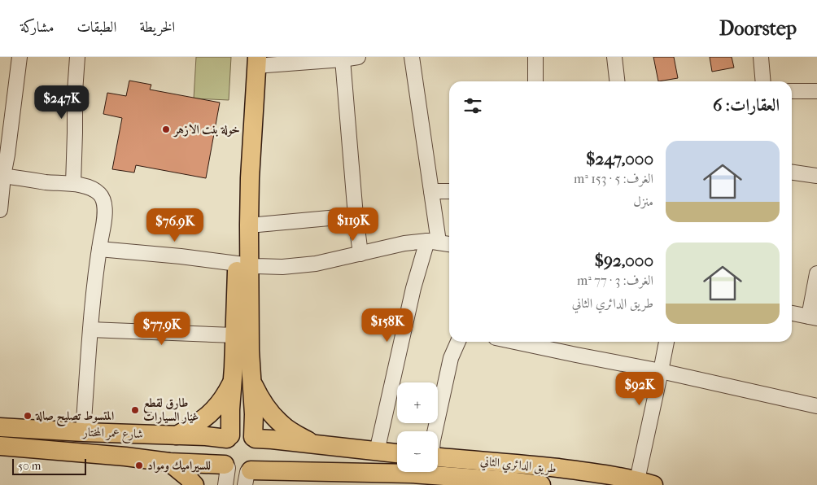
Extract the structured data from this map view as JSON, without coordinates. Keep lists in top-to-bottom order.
{
  "streets": {
    "main road": ["شارع عمر المختار", "طريق الدائري الثاني"]
  },
  "crossings": [
    ["شارع عمر المختار", "طريق الدائري الثاني"]
  ],
  "places": [
    "خولة بنت الازهر",
    "طارق لقطع غيار السيارات",
    "المتسوط تصليح صالة",
    "للسيراميك ومواد"
  ],
  "scale_bar": "50 m",
  "page": {
    "header": "Doorstep",
    "nav": ["الخريطة", "الطبقات", "مشاركة"],
    "heading": "العقارات: 6",
    "price": [
      "$247K",
      "$119K",
      "$76.9K",
      "$158K",
      "$77.9K",
      "$92K"
    ],
    "list": [
      {
        "name": "$247,000",
        "note": "الغرف: 5 · 153 m² · منزل"
      },
      {
        "name": "$92,000",
        "note": "الغرف: 3 · 77 m² · طريق الدائري الثاني"
      }
    ],
    "map_buttons": ["+", "−"],
    "scale": "50 m"
  }
}
